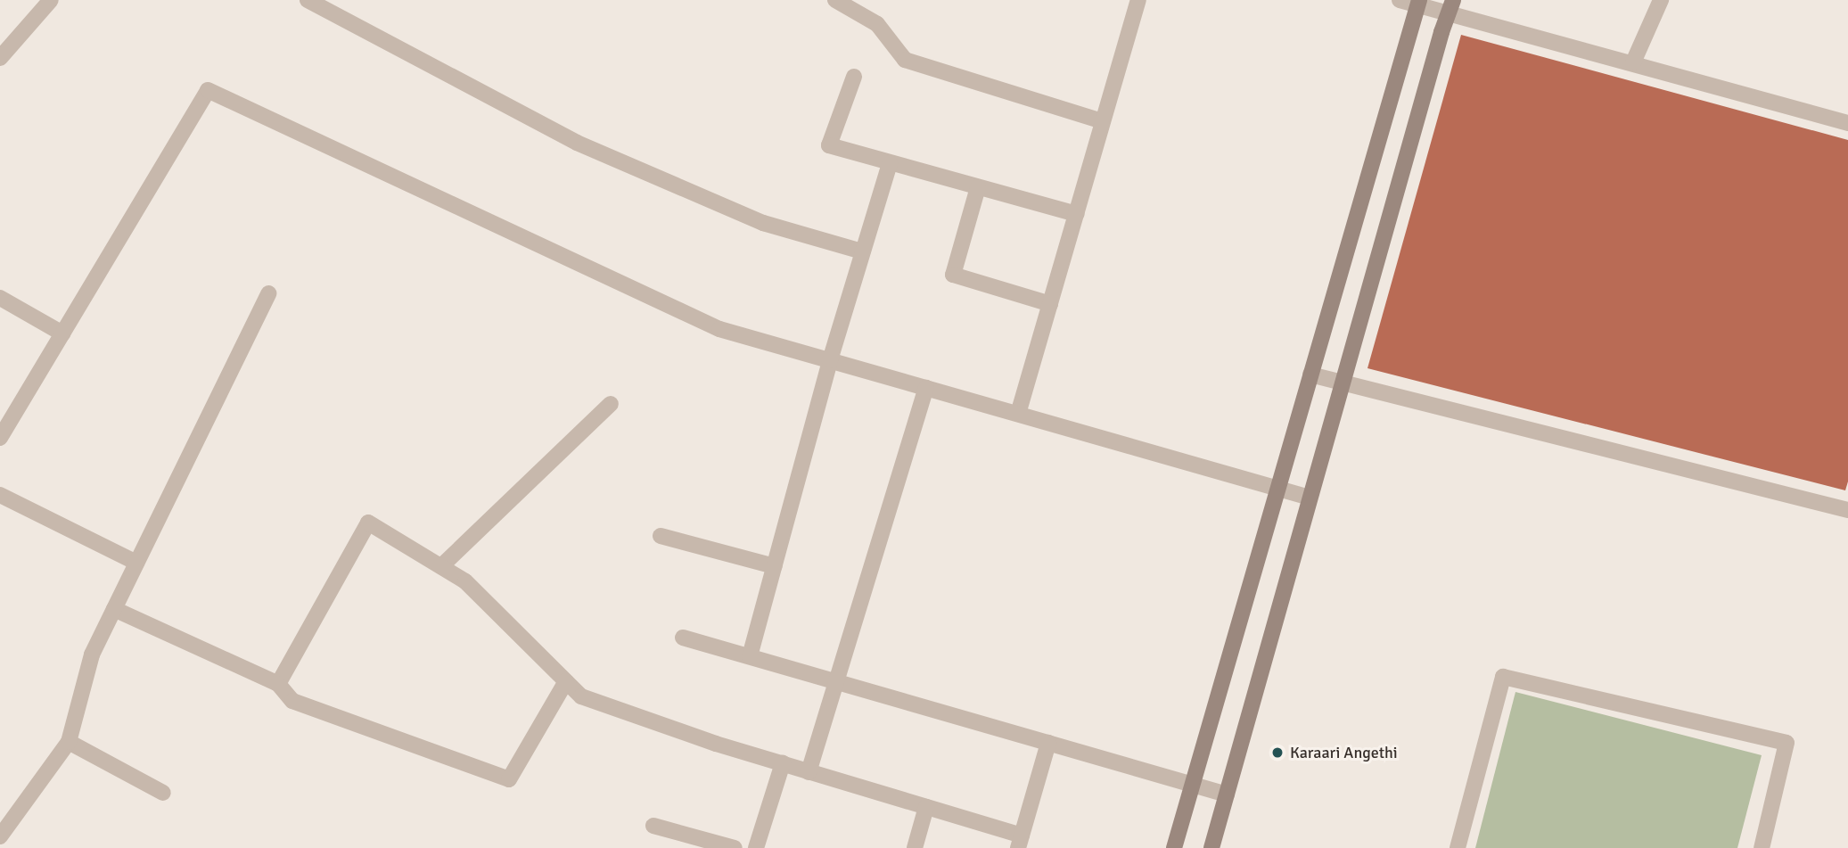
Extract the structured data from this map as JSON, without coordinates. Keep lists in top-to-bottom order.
{
  "places": ["Karaari Angethi"]
}
